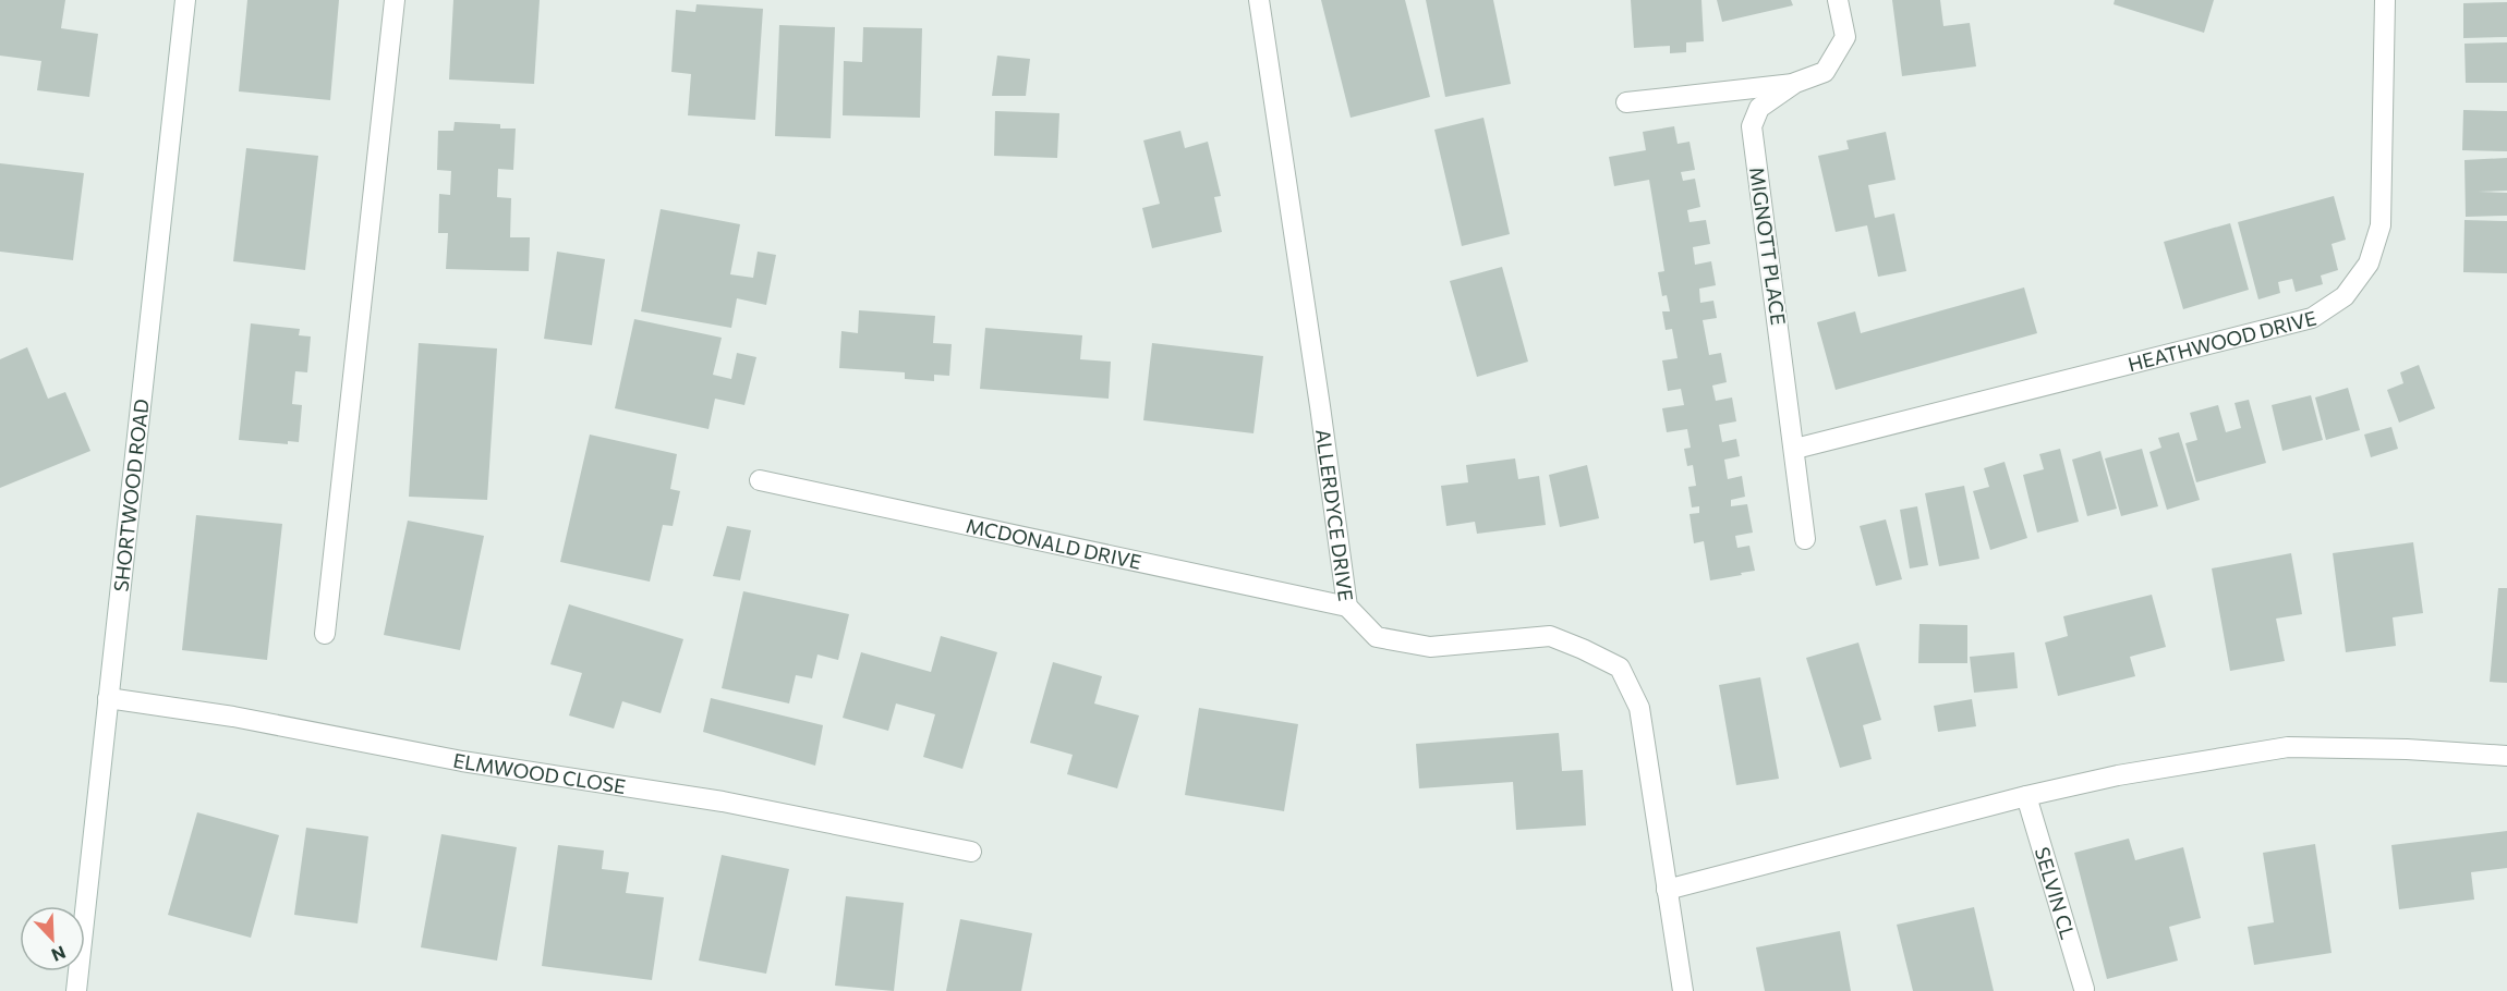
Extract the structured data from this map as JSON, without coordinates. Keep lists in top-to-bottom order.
{
  "streets": {
    "street": [
      "MIGNOTT PLACE",
      "HEATHWOOD DRIVE",
      "SHORTWOOD ROAD",
      "ALLERDYCE DRIVE",
      "MCDONALD DRIVE",
      "ELMWOOD CLOSE",
      "SELVIN CL"
    ]
  },
  "crossings": [
    ["MIGNOTT PLACE", "HEATHWOOD DRIVE"],
    ["SHORTWOOD ROAD", "ELMWOOD CLOSE"],
    ["ALLERDYCE DRIVE", "MCDONALD DRIVE"]
  ],
  "north": "bottom right"
}
